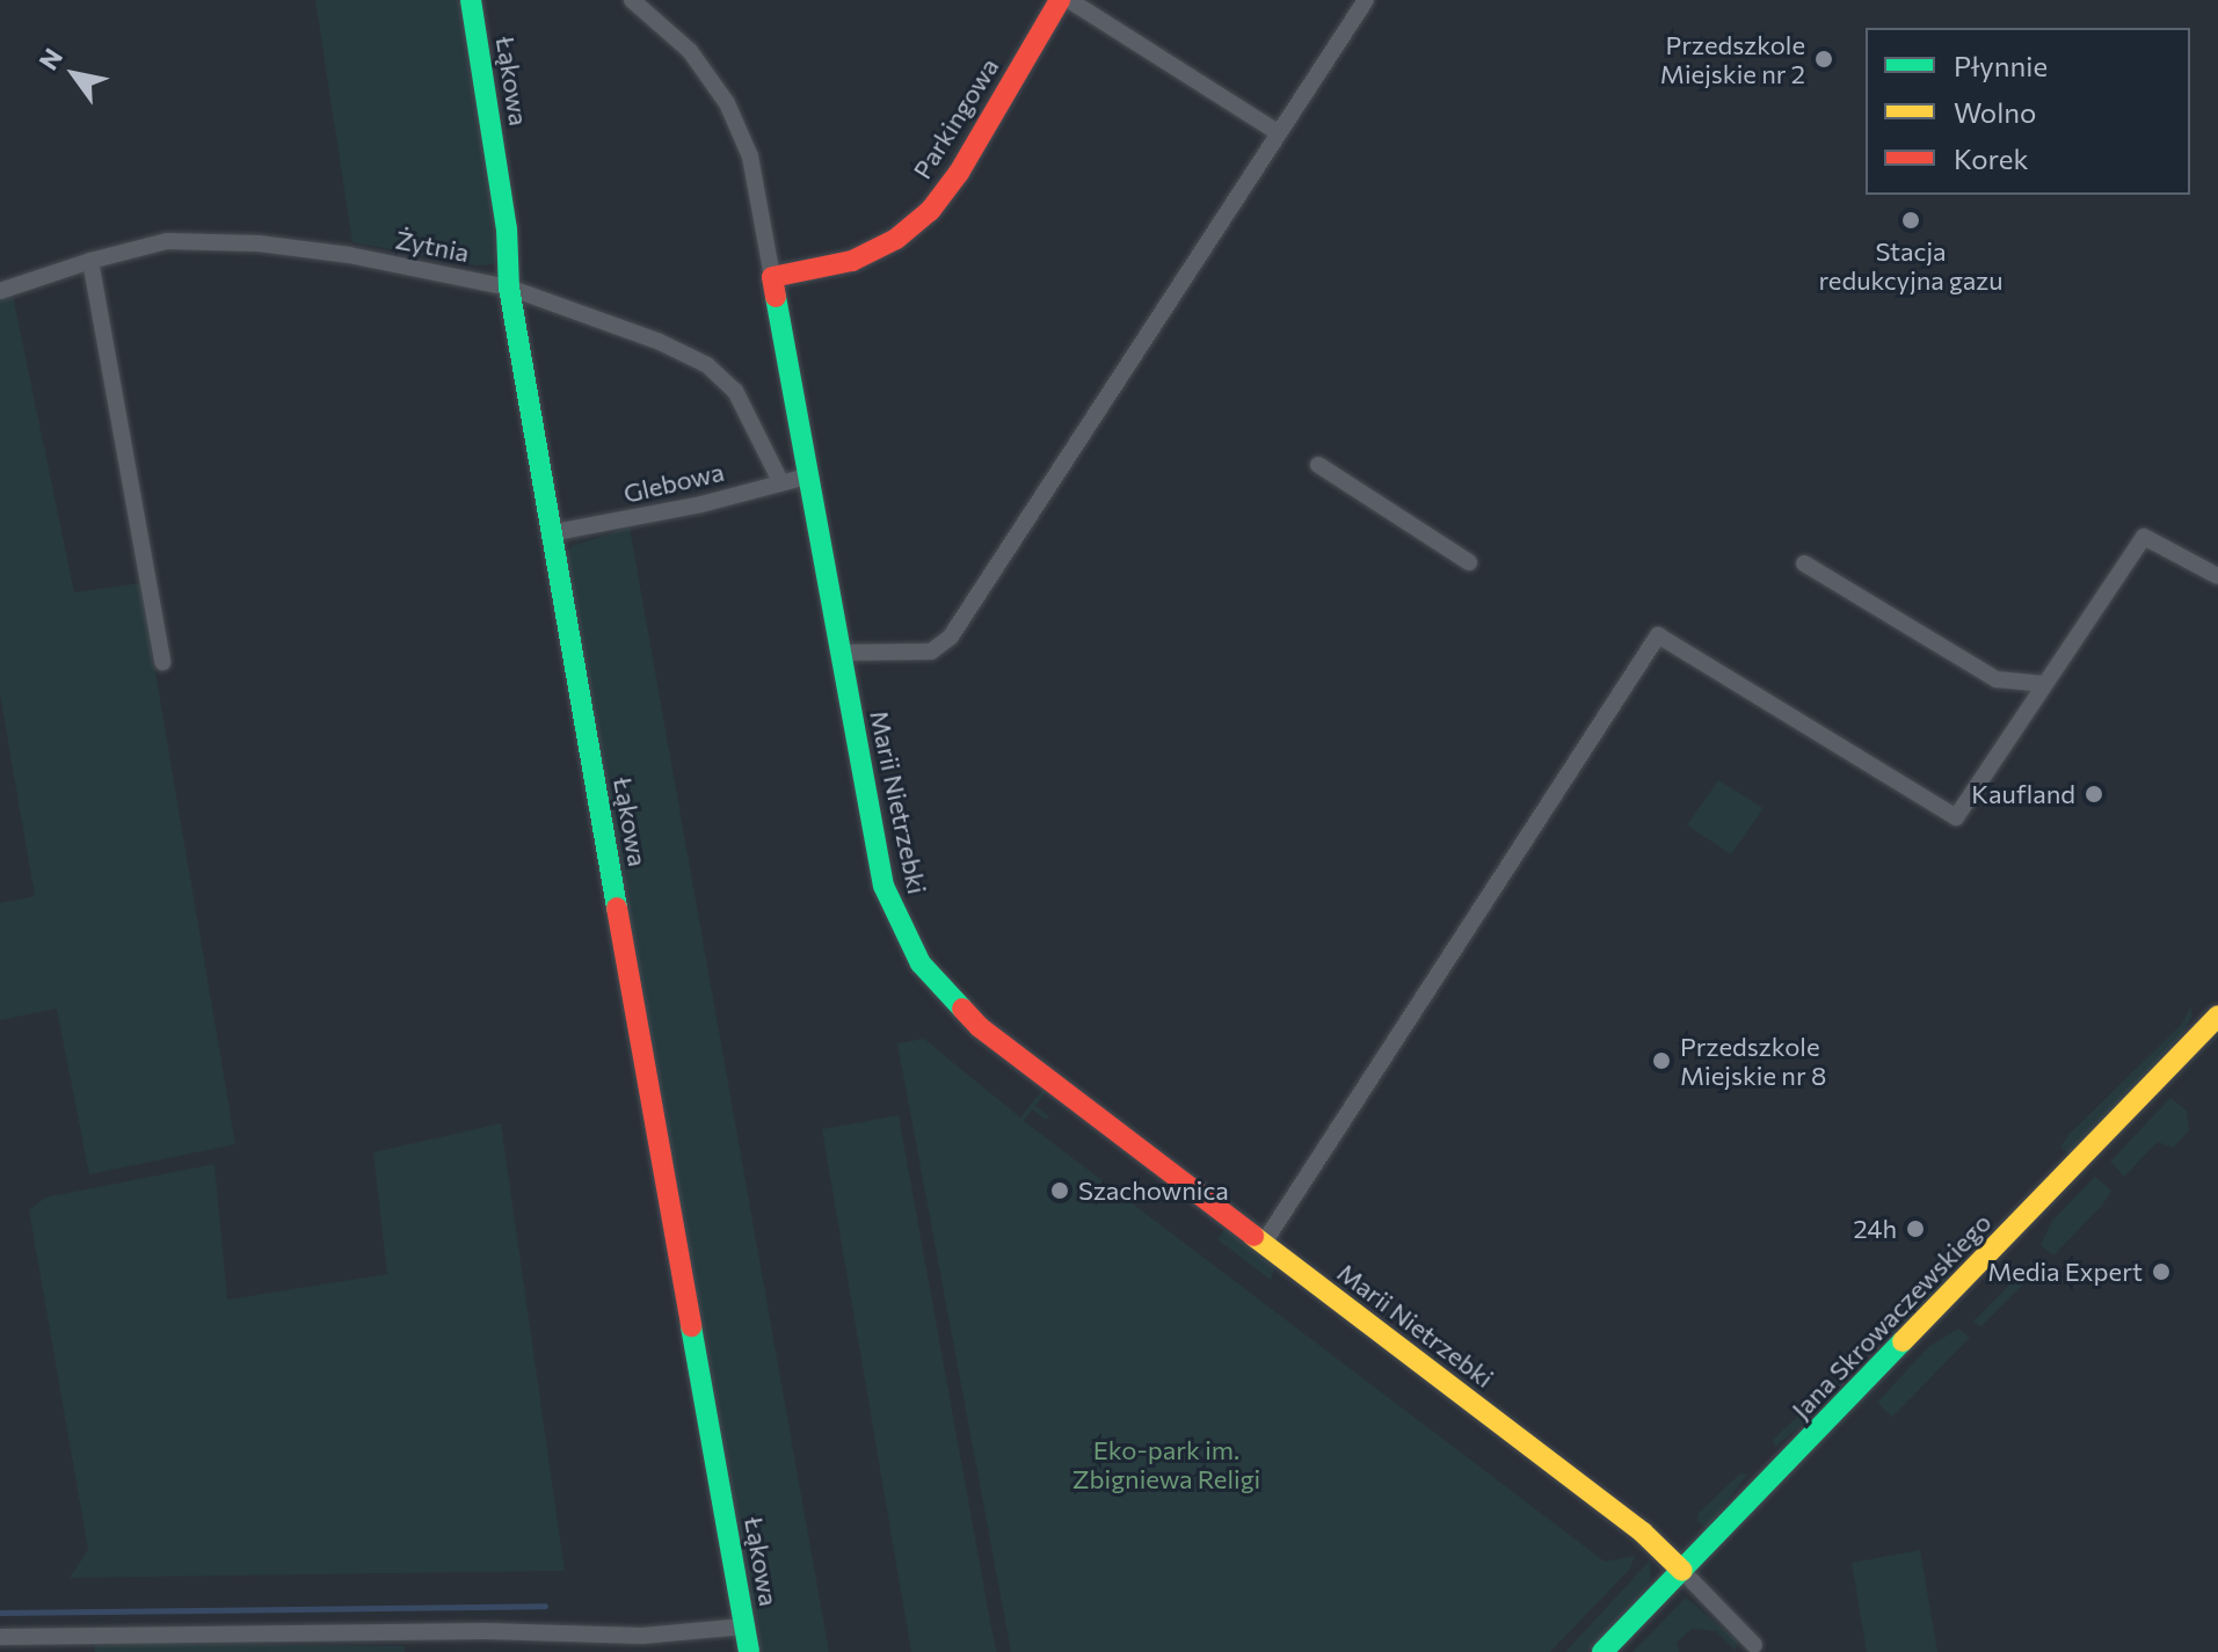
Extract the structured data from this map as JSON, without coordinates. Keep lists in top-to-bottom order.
{
  "streets": {
    "street": [
      "Łąkowa",
      "Parkingowa",
      "Żytnia",
      "Glebowa",
      "Marii Nietrzebki",
      "Jana Skrowaczewskiego"
    ]
  },
  "crossings": [
    ["Łąkowa", "Żytnia"],
    ["Łąkowa", "Glebowa"],
    ["Parkingowa", "Marii Nietrzebki"],
    ["Żytnia", "Glebowa"],
    ["Glebowa", "Marii Nietrzebki"],
    ["Marii Nietrzebki", "Jana Skrowaczewskiego"]
  ],
  "parks": ["Eko-park im. Zbigniewa Religi"],
  "places": [
    "Przedszkole Miejskie nr 2",
    "Stacja redukcyjna gazu",
    "Kaufland",
    "Przedszkole Miejskie nr 8",
    "Szachownica",
    "24h",
    "Media Expert"
  ],
  "legend": ["Płynnie", "Wolno", "Korek"],
  "north": "top left"
}
